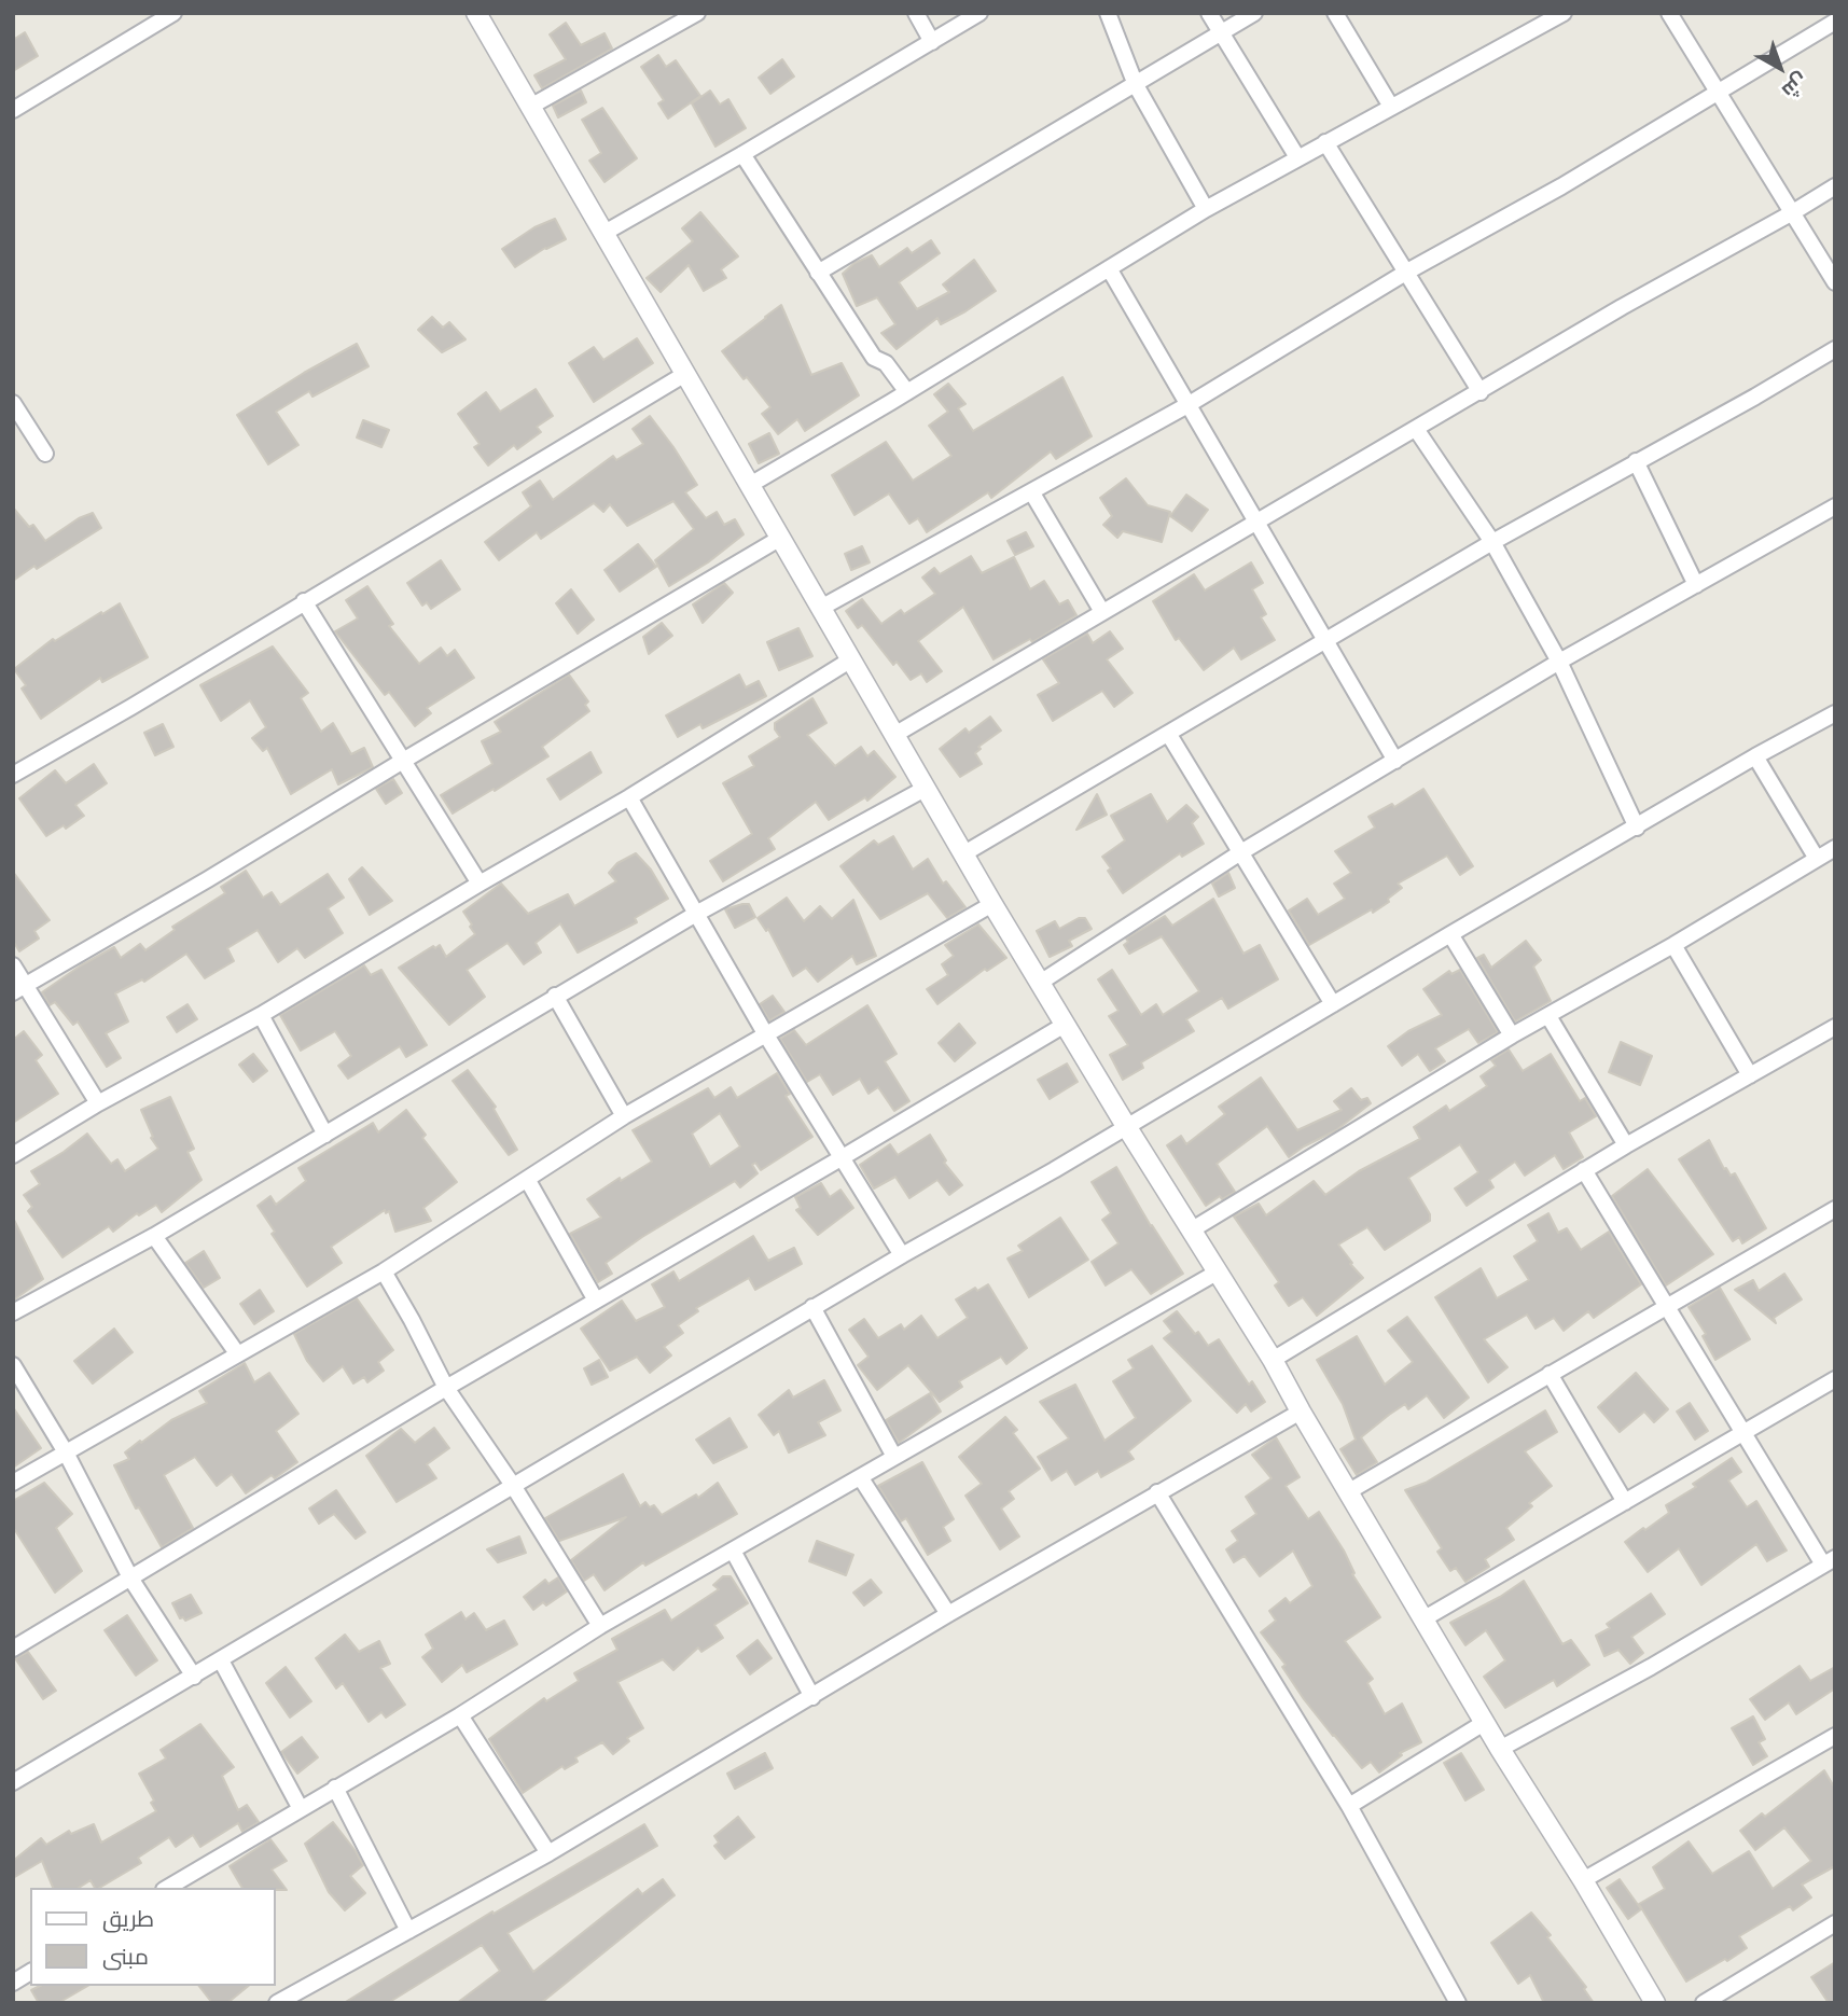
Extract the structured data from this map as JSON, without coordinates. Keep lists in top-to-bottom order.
{
  "legend": ["طريق", "مبنى"],
  "north": "bottom right"
}
